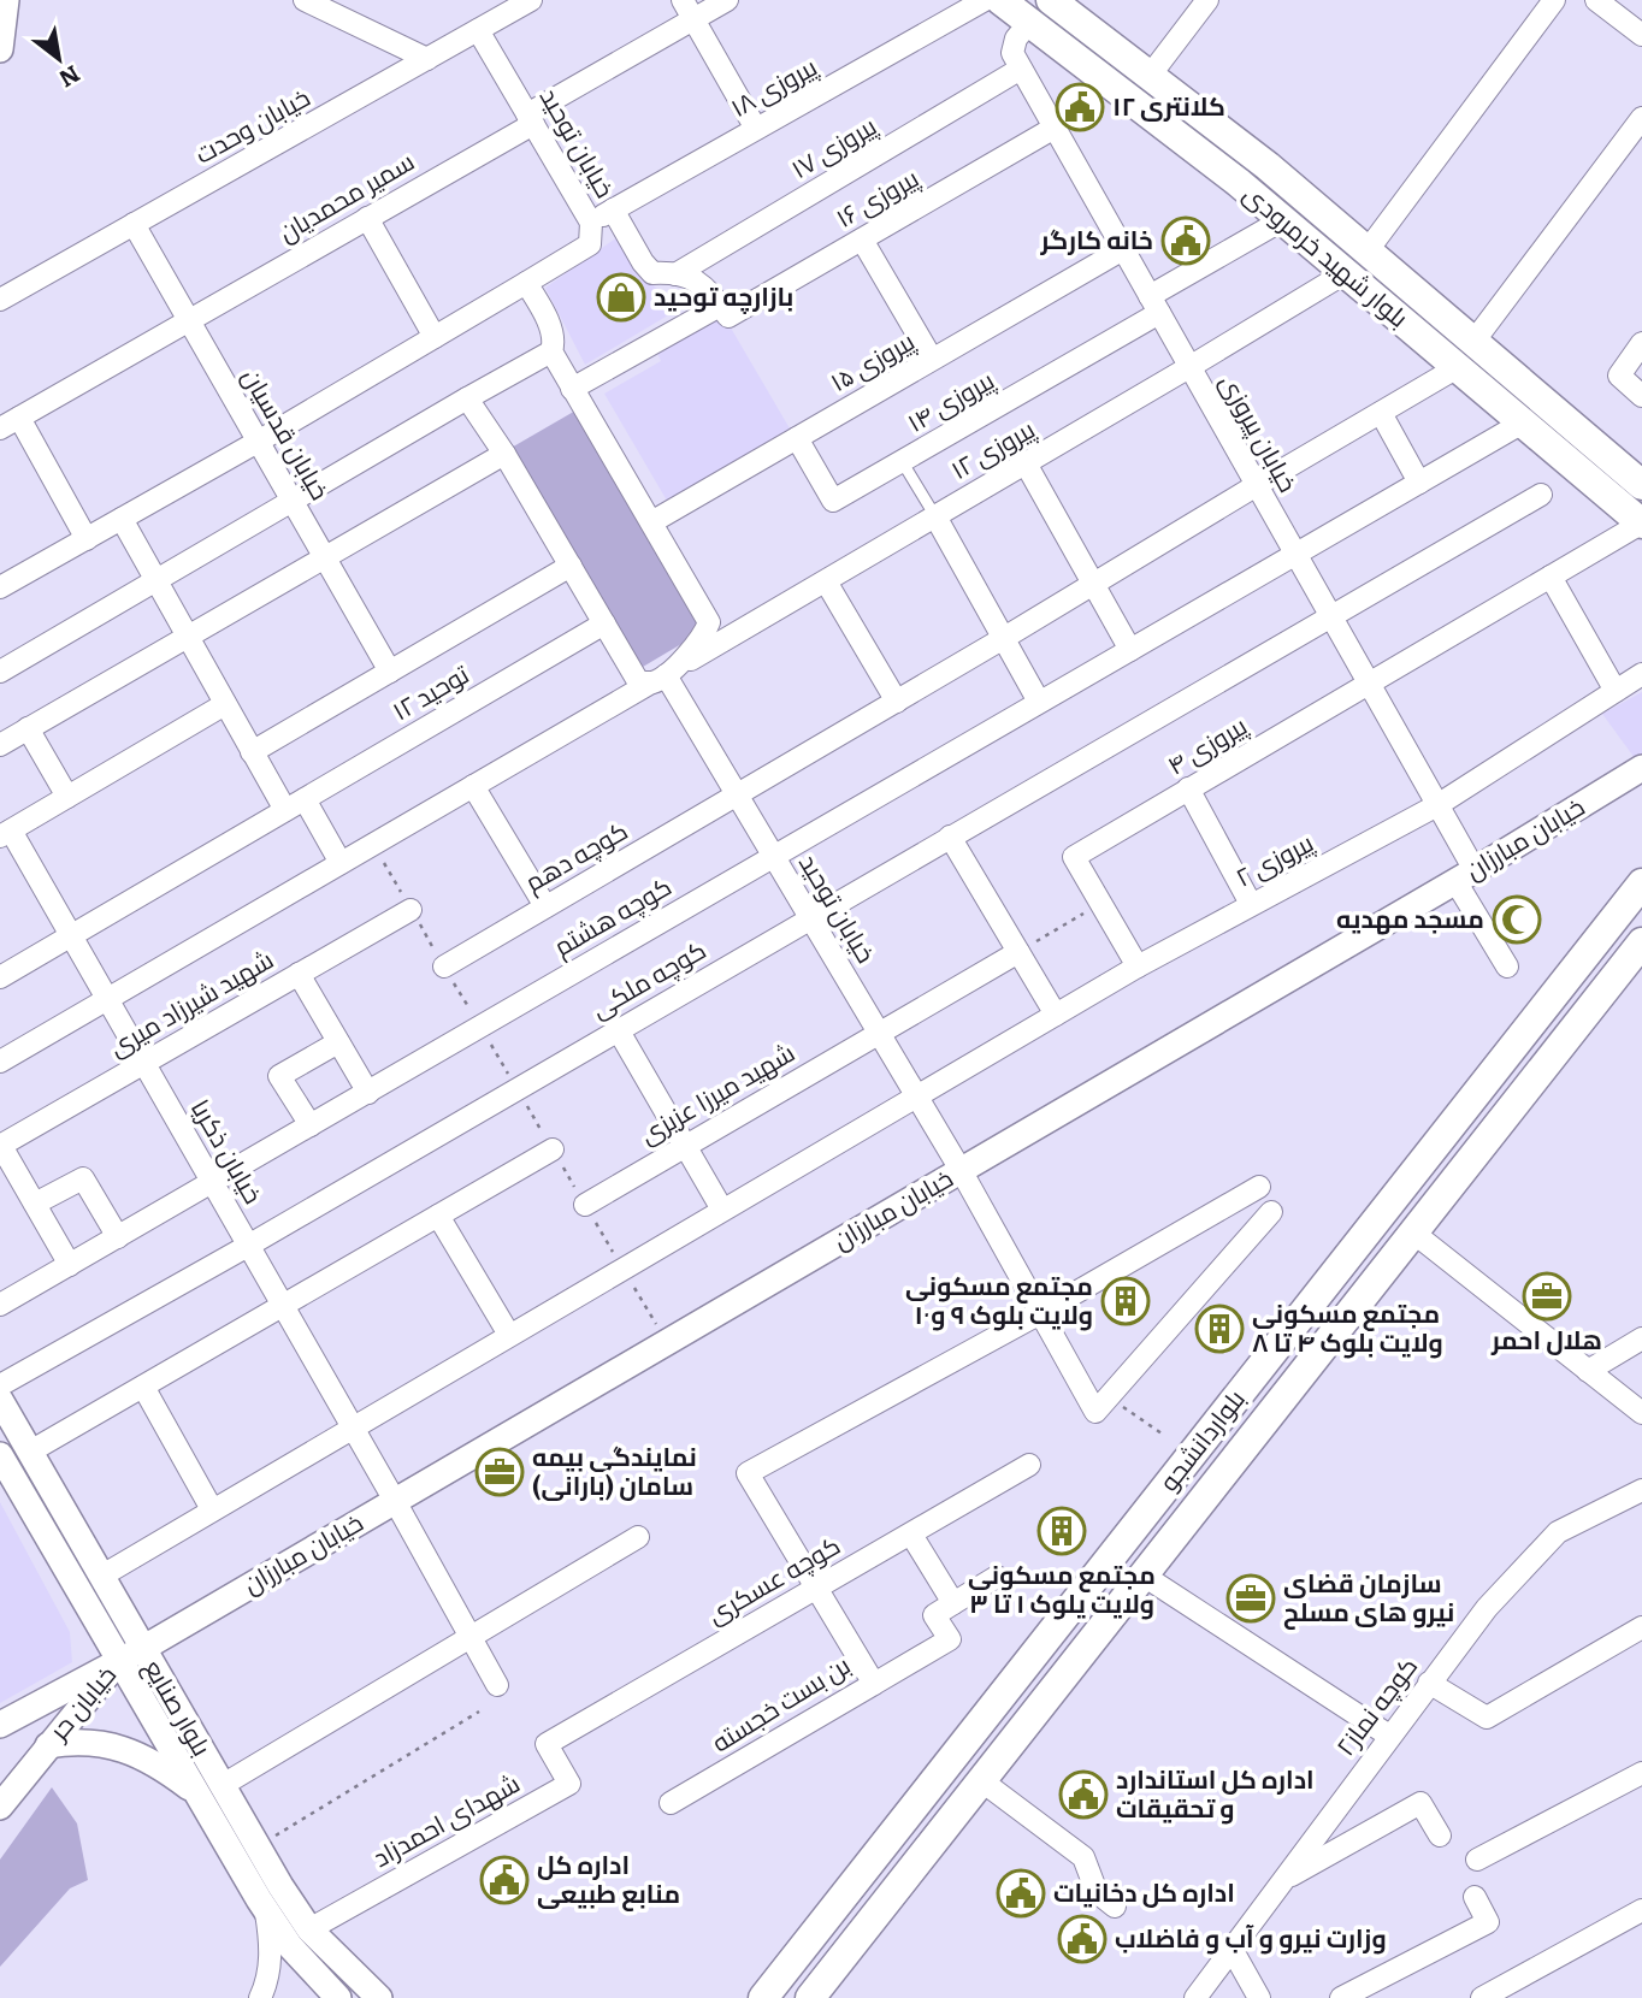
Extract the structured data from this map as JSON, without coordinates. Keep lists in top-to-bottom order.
{
  "streets": {
    "main road": ["بلوار شهید خرمرودی", "بلواردانشجو"],
    "street": [
      "پیروزی ۱۸",
      "خیابان وحدت",
      "خیابان توحید",
      "پیروزی ۱۷",
      "سمیر محمدیان",
      "پیروزی ۱۶",
      "پیروزی ۱۵",
      "پیروزی ۱۴",
      "خیابان پیروزی",
      "خیابان قدسیان",
      "پیروزی ۱۲",
      "توحید ۱۲",
      "پیروزی ۴",
      "خیابان مبارزان",
      "کوچه دهم",
      "پیروزی ۲",
      "کوچه هشتم",
      "کوچه ملکی",
      "شهید شیرزاد میری",
      "شهید میرزا عزیزی",
      "خیابان ذکریا",
      "کوچه عسکری",
      "خیابان حر",
      "بن بست خجسته",
      "کوچه نماز۲",
      "بلوار صنایع",
      "شهدای احمدزاد"
    ]
  },
  "crossings": [
    ["پیروزی ۱۸", "خیابان توحید"],
    ["خیابان وحدت", "خیابان توحید"],
    ["خیابان وحدت", "خیابان قدسیان"],
    ["خیابان توحید", "پیروزی ۱۷"],
    ["خیابان توحید", "سمیر محمدیان"],
    ["خیابان توحید", "پیروزی ۱۶"],
    ["خیابان توحید", "پیروزی ۱۲"],
    ["خیابان توحید", "توحید ۱۲"],
    ["خیابان توحید", "خیابان مبارزان"],
    ["خیابان توحید", "کوچه دهم"],
    ["خیابان توحید", "پیروزی ۲"],
    ["خیابان توحید", "کوچه هشتم"],
    ["خیابان توحید", "کوچه ملکی"],
    ["خیابان توحید", "شهید میرزا عزیزی"],
    ["پیروزی ۱۷", "خیابان پیروزی"],
    ["سمیر محمدیان", "خیابان قدسیان"],
    ["پیروزی ۱۶", "خیابان پیروزی"],
    ["بلوار شهید خرمرودی", "پیروزی ۱۴"],
    ["بلوار شهید خرمرودی", "پیروزی ۱۲"],
    ["بلوار شهید خرمرودی", "پیروزی ۴"],
    ["بلوار شهید خرمرودی", "کوچه دهم"],
    ["بلوار شهید خرمرودی", "کوچه هشتم"],
    ["پیروزی ۱۵", "پیروزی ۱۴"],
    ["پیروزی ۱۵", "خیابان پیروزی"],
    ["پیروزی ۱۴", "خیابان پیروزی"],
    ["خیابان پیروزی", "پیروزی ۱۲"],
    ["خیابان پیروزی", "پیروزی ۴"],
    ["خیابان پیروزی", "خیابان مبارزان"],
    ["خیابان پیروزی", "کوچه دهم"],
    ["خیابان پیروزی", "پیروزی ۲"],
    ["خیابان پیروزی", "کوچه هشتم"],
    ["خیابان پیروزی", "کوچه ملکی"],
    ["پیروزی ۱۲", "خیابان ذکریا"],
    ["توحید ۱۲", "خیابان ذکریا"],
    ["خیابان مبارزان", "خیابان ذکریا"],
    ["خیابان مبارزان", "خیابان حر"],
    ["خیابان مبارزان", "بلوار صنایع"],
    ["پیروزی ۲", "خیابان ذکریا"],
    ["پیروزی ۲", "بلوار صنایع"],
    ["کوچه هشتم", "خیابان ذکریا"],
    ["کوچه ملکی", "خیابان ذکریا"],
    ["شهید شیرزاد میری", "خیابان ذکریا"],
    ["کوچه عسکری", "بن بست خجسته"],
    ["کوچه عسکری", "شهدای احمدزاد"],
    ["خیابان حر", "بلوار صنایع"],
    ["بلوار صنایع", "شهدای احمدزاد"]
  ],
  "places": {
    "public building": [
      "کلانتری ۱۲",
      "خانه کارگر",
      "اداره کل استاندارد و تحقیقات",
      "اداره کل منابع طبیعی",
      "اداره کل دخانیات",
      "وزارت نیرو و آب و فاضلاب"
    ],
    "shop": ["بازارچه توحید"],
    "mosque": ["مسجد مهدیه"],
    "office": ["هلال احمر", "نمایندگی بیمه سامان (بارانی)", "سازمان قضای نیرو های مسلح"],
    "building": ["مجتمع مسکونی ولایت بلوک ۹ و۱۰", "مجتمع مسکونی ولایت بلوک ۴ تا ۸", "مجتمع مسکونی ولایت یلوک ۱ تا ۳"]
  },
  "north": "bottom right"
}
